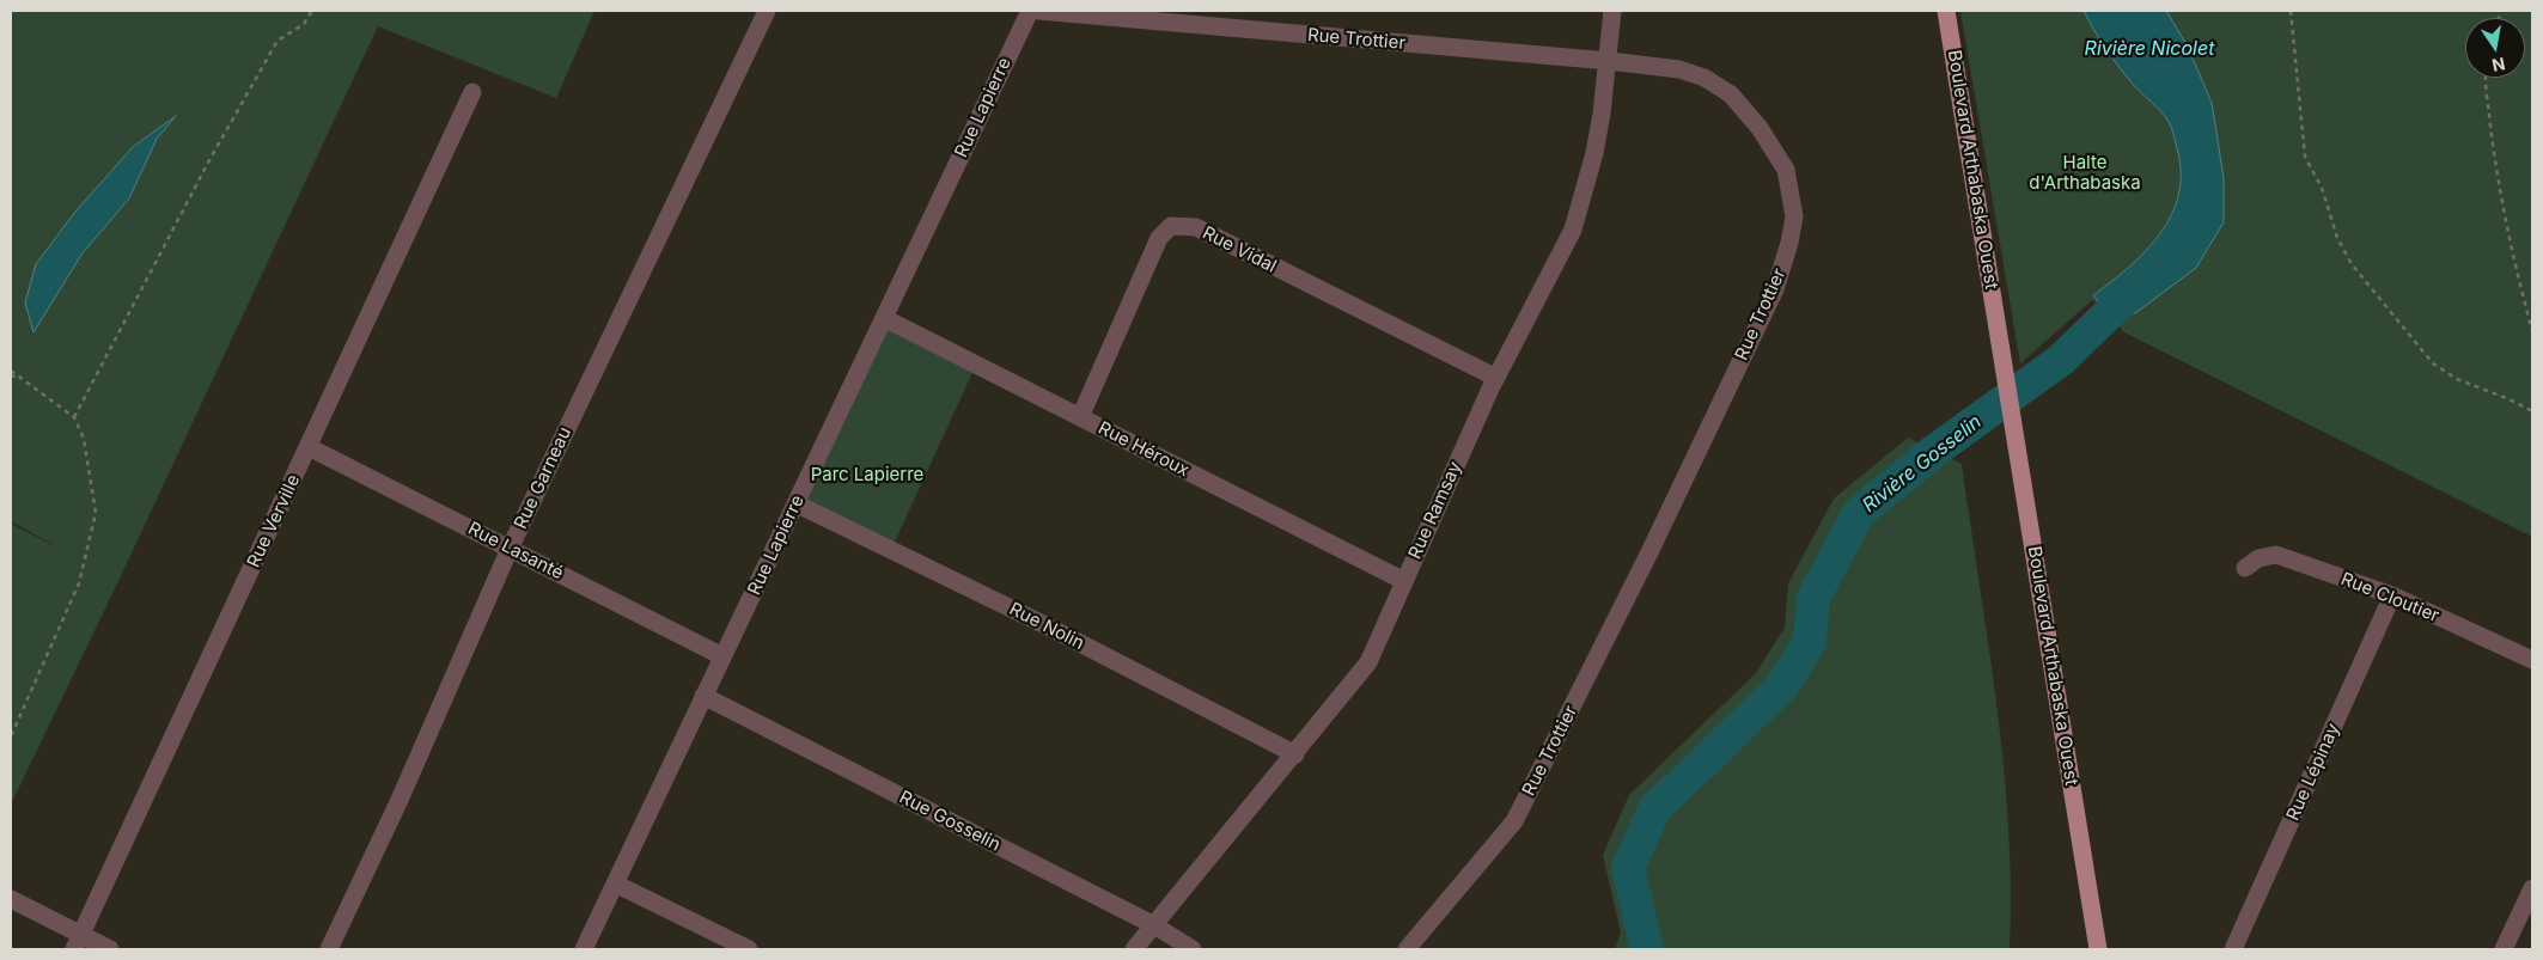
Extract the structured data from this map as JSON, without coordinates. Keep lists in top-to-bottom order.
{
  "streets": {
    "main road": ["Boulevard Arthabaska Ouest"],
    "street": [
      "Rue Trottier",
      "Rue Lapierre",
      "Rue Vidal",
      "Rue Héroux",
      "Rue Garneau",
      "Rue Ramsay",
      "Rue Verville",
      "Rue Lasanté",
      "Rue Cloutier",
      "Rue Nolin",
      "Rue Lépinay",
      "Rue Gosselin"
    ]
  },
  "crossings": [
    ["Rue Trottier", "Rue Ramsay"],
    ["Rue Lapierre", "Rue Héroux"],
    ["Rue Lapierre", "Rue Lasanté"],
    ["Rue Lapierre", "Rue Nolin"],
    ["Rue Lapierre", "Rue Gosselin"],
    ["Rue Vidal", "Rue Héroux"],
    ["Rue Vidal", "Rue Ramsay"],
    ["Rue Héroux", "Rue Ramsay"],
    ["Rue Garneau", "Rue Lasanté"],
    ["Rue Ramsay", "Rue Nolin"],
    ["Rue Ramsay", "Rue Gosselin"],
    ["Rue Verville", "Rue Lasanté"],
    ["Rue Cloutier", "Rue Lépinay"]
  ],
  "water": ["Rivière Nicolet", "Rivière Gosselin"],
  "parks": ["Halte d'Arthabaska", "Parc Lapierre"],
  "north": "bottom"
}
